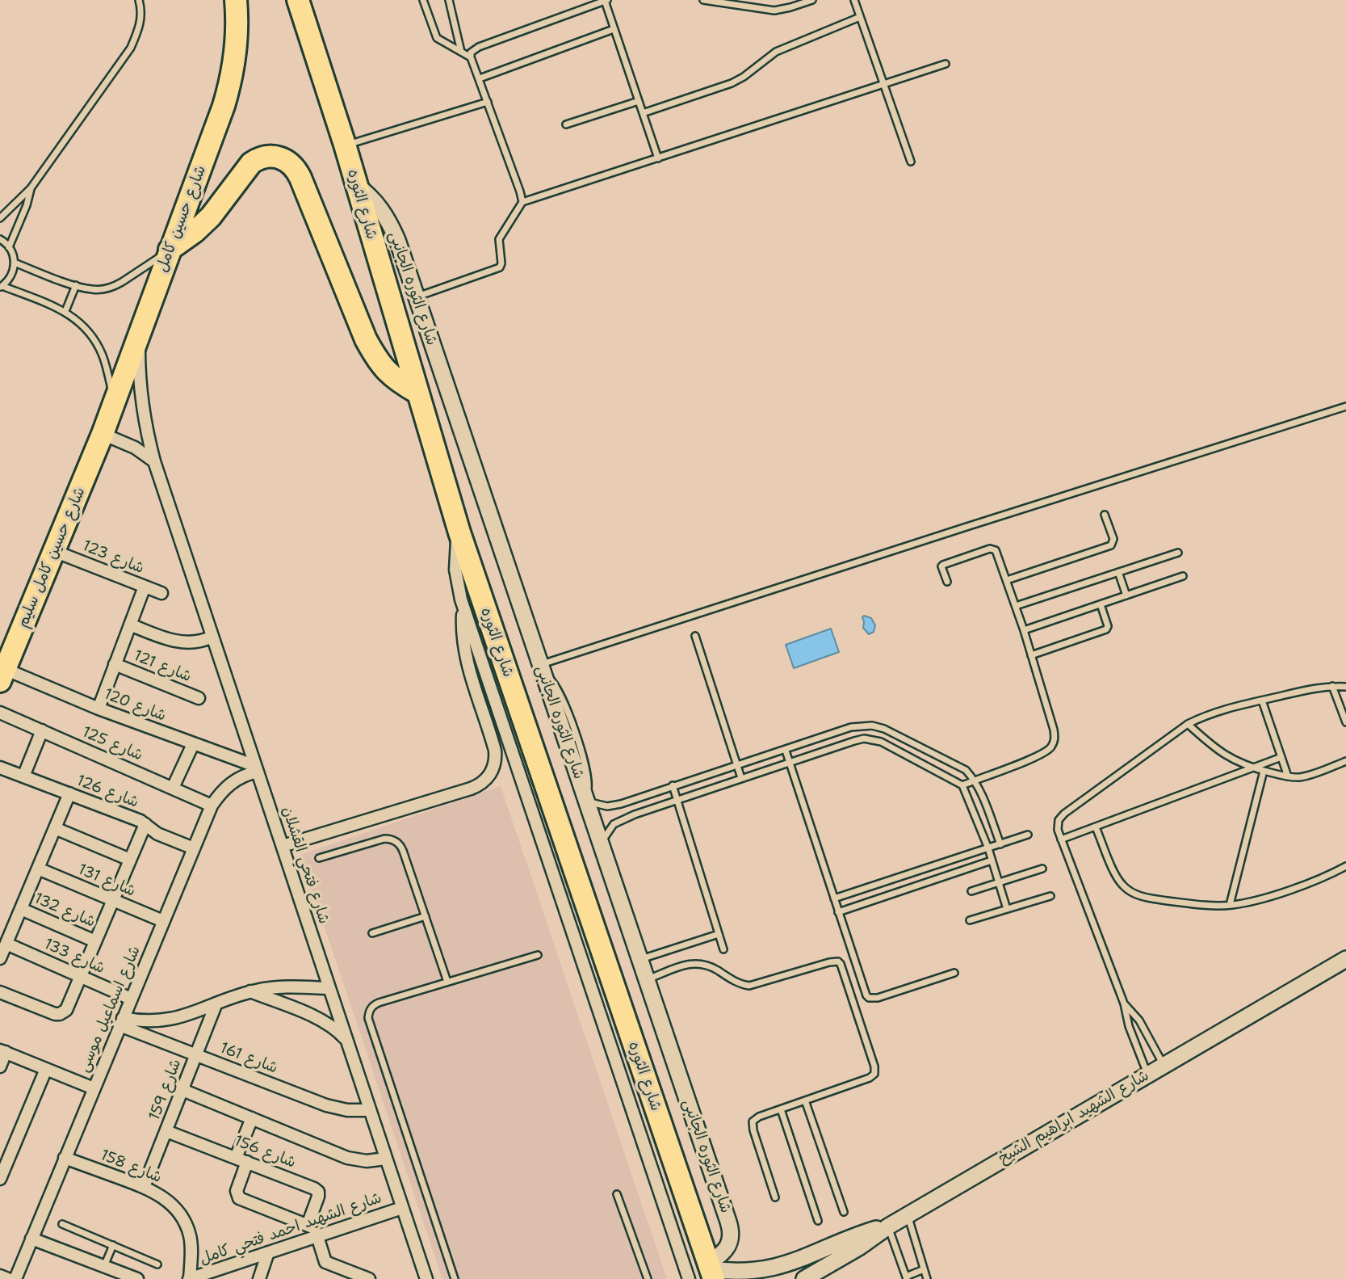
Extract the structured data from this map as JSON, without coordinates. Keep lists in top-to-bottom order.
{
  "streets": {
    "highway": ["شارع الثوره", "شارع حسين كامل", "شارع حسين كامل سليم"],
    "street": [
      "شارع الثوره الجانبى",
      "شارع 123",
      "شارع 121",
      "شارع 120",
      "شارع 125",
      "شارع 126",
      "شارع فتحي القشلان",
      "شارع 131",
      "شارع 132",
      "شارع 133",
      "شارع اسماعيل موسى",
      "شارع 161",
      "شارع 159",
      "شارع الشهيد ابراهيم الشيخ",
      "شارع 156",
      "شارع 158",
      "شارع الشهيد احمد فتحي كامل"
    ]
  },
  "crossings": [
    ["شارع الثوره", "شارع الثوره الجانبى"],
    ["شارع حسين كامل", "شارع حسين كامل سليم"],
    ["شارع حسين كامل", "شارع فتحي القشلان"],
    ["شارع حسين كامل سليم", "شارع 123"],
    ["شارع حسين كامل سليم", "شارع 120"],
    ["شارع 120", "شارع فتحي القشلان"],
    ["شارع 120", "شارع اسماعيل موسى"],
    ["شارع 125", "شارع اسماعيل موسى"],
    ["شارع 126", "شارع اسماعيل موسى"],
    ["شارع فتحي القشلان", "شارع اسماعيل موسى"],
    ["شارع فتحي القشلان", "شارع 161"],
    ["شارع فتحي القشلان", "شارع الشهيد احمد فتحي كامل"],
    ["شارع 131", "شارع اسماعيل موسى"],
    ["شارع 133", "شارع اسماعيل موسى"],
    ["شارع اسماعيل موسى", "شارع 161"],
    ["شارع اسماعيل موسى", "شارع 158"],
    ["شارع 161", "شارع 159"],
    ["شارع 159", "شارع 156"],
    ["شارع 159", "شارع 158"],
    ["شارع 158", "شارع الشهيد احمد فتحي كامل"]
  ]
}
